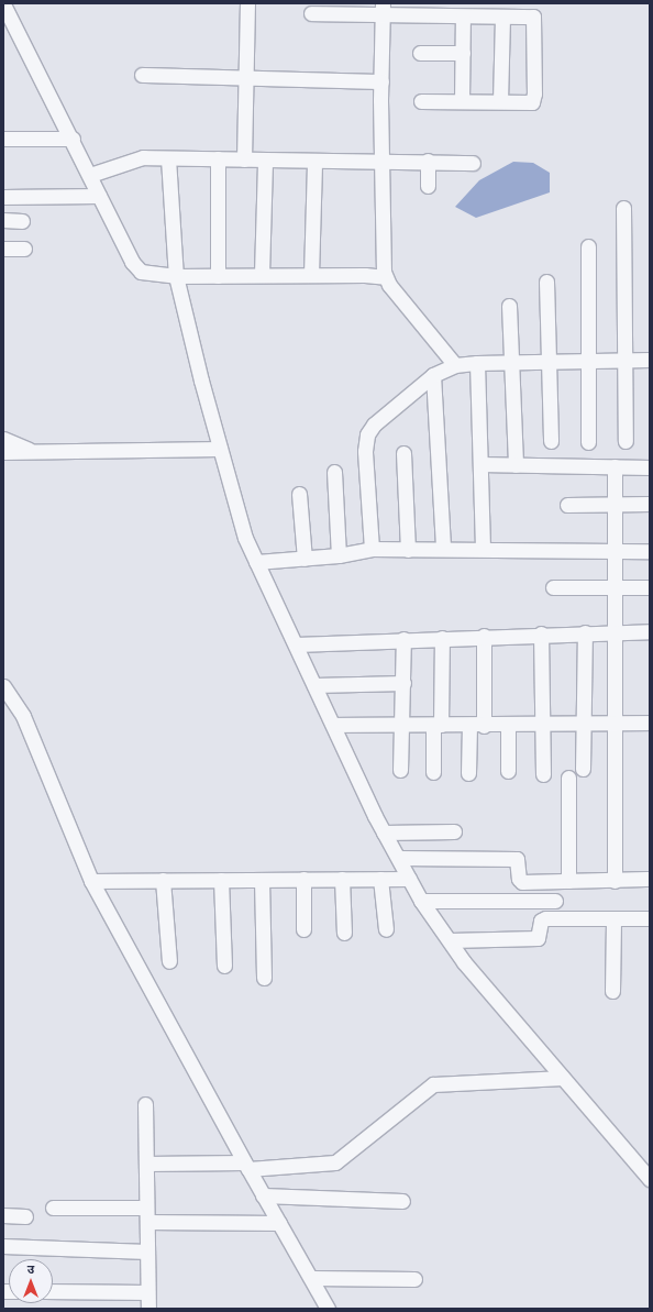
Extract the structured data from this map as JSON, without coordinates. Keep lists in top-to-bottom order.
{
  "north": "top"
}
